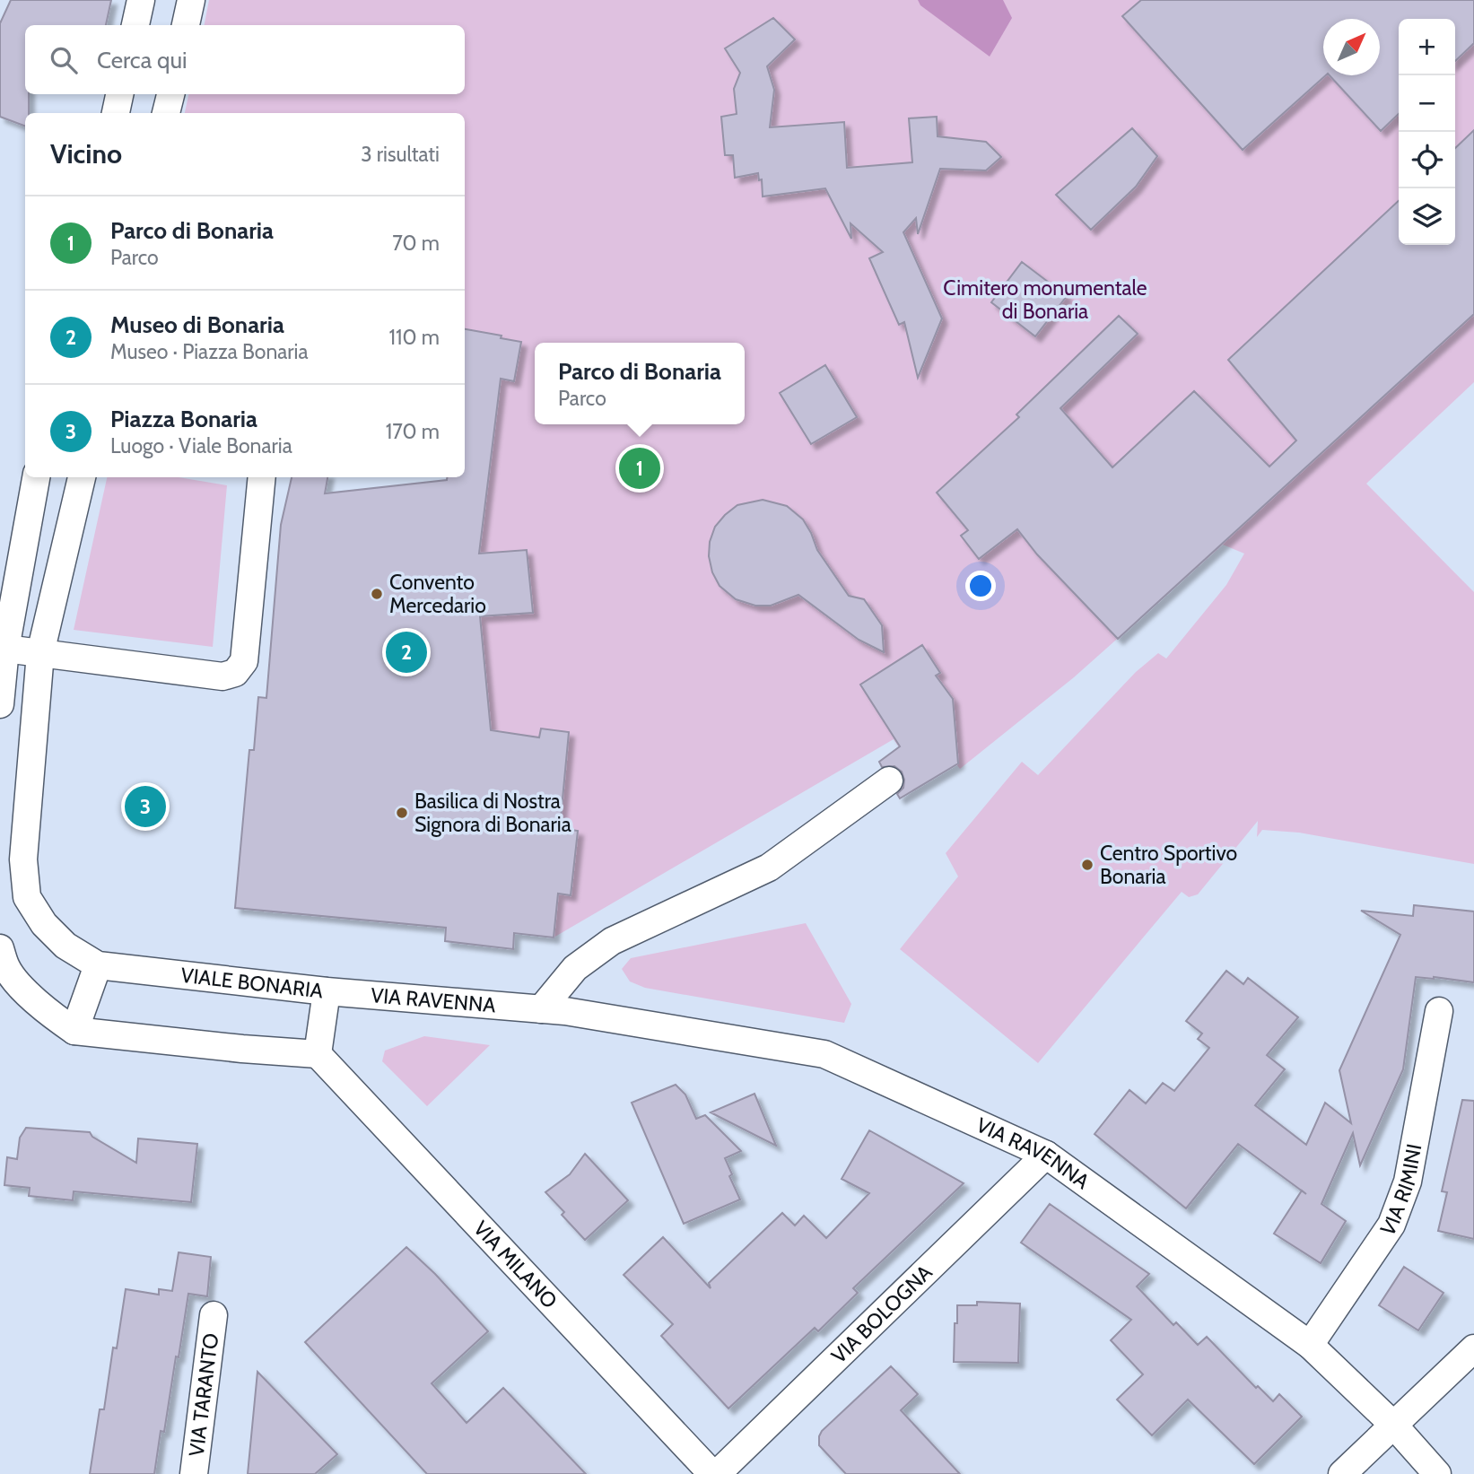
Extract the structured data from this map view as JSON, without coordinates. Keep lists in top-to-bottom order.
{
  "streets": {
    "street": [
      "VIALE BONARIA",
      "VIA RAVENNA",
      "VIA RIMINI",
      "VIA MILANO",
      "VIA BOLOGNA",
      "VIA TARANTO"
    ]
  },
  "crossings": [
    ["VIALE BONARIA", "VIA RAVENNA"],
    ["VIALE BONARIA", "VIA MILANO"],
    ["VIA RAVENNA", "VIA RIMINI"],
    ["VIA RAVENNA", "VIA BOLOGNA"],
    ["VIA MILANO", "VIA BOLOGNA"]
  ],
  "parks": ["Cimitero monumentale di Bonaria"],
  "places": ["Convento Mercedario", "Basilica di Nostra Signora di Bonaria", "Centro Sportivo Bonaria"],
  "north": "top right",
  "page": {
    "map_buttons": ["+", "−"],
    "search": "Cerca qui",
    "heading": ["Vicino", "3 risultati"],
    "list": [
      {
        "mark": "1",
        "name": "Parco di Bonaria",
        "note": "Parco",
        "value": "70 m"
      },
      {
        "mark": "2",
        "name": "Museo di Bonaria",
        "note": "Museo · Piazza Bonaria",
        "value": "110 m"
      },
      {
        "mark": "3",
        "name": "Piazza Bonaria",
        "note": "Luogo · Viale Bonaria",
        "value": "170 m"
      }
    ],
    "popup": ["Parco di Bonaria", "Parco"],
    "pins": ["1", "2", "3"]
  }
}
